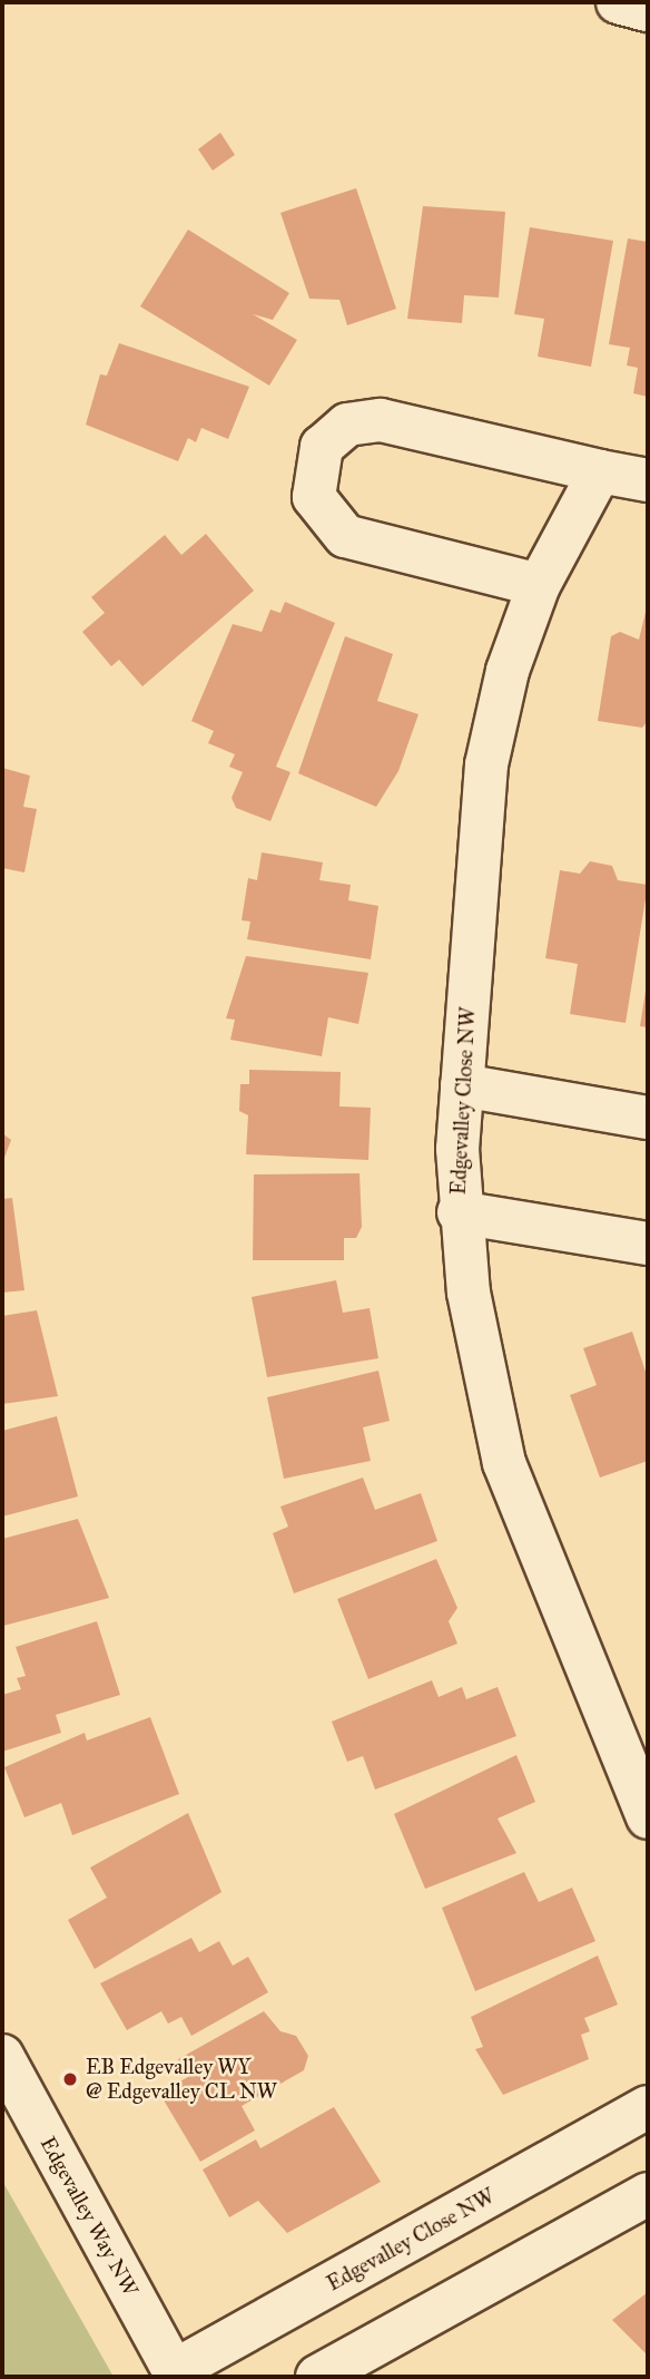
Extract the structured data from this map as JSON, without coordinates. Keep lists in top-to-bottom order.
{
  "streets": {
    "street": ["Edgevalley Close NW", "Edgevalley Way NW"]
  },
  "crossings": [
    ["Edgevalley Close NW", "Edgevalley Way NW"]
  ],
  "places": ["EB Edgevalley WY @ Edgevalley CL NW"]
}
